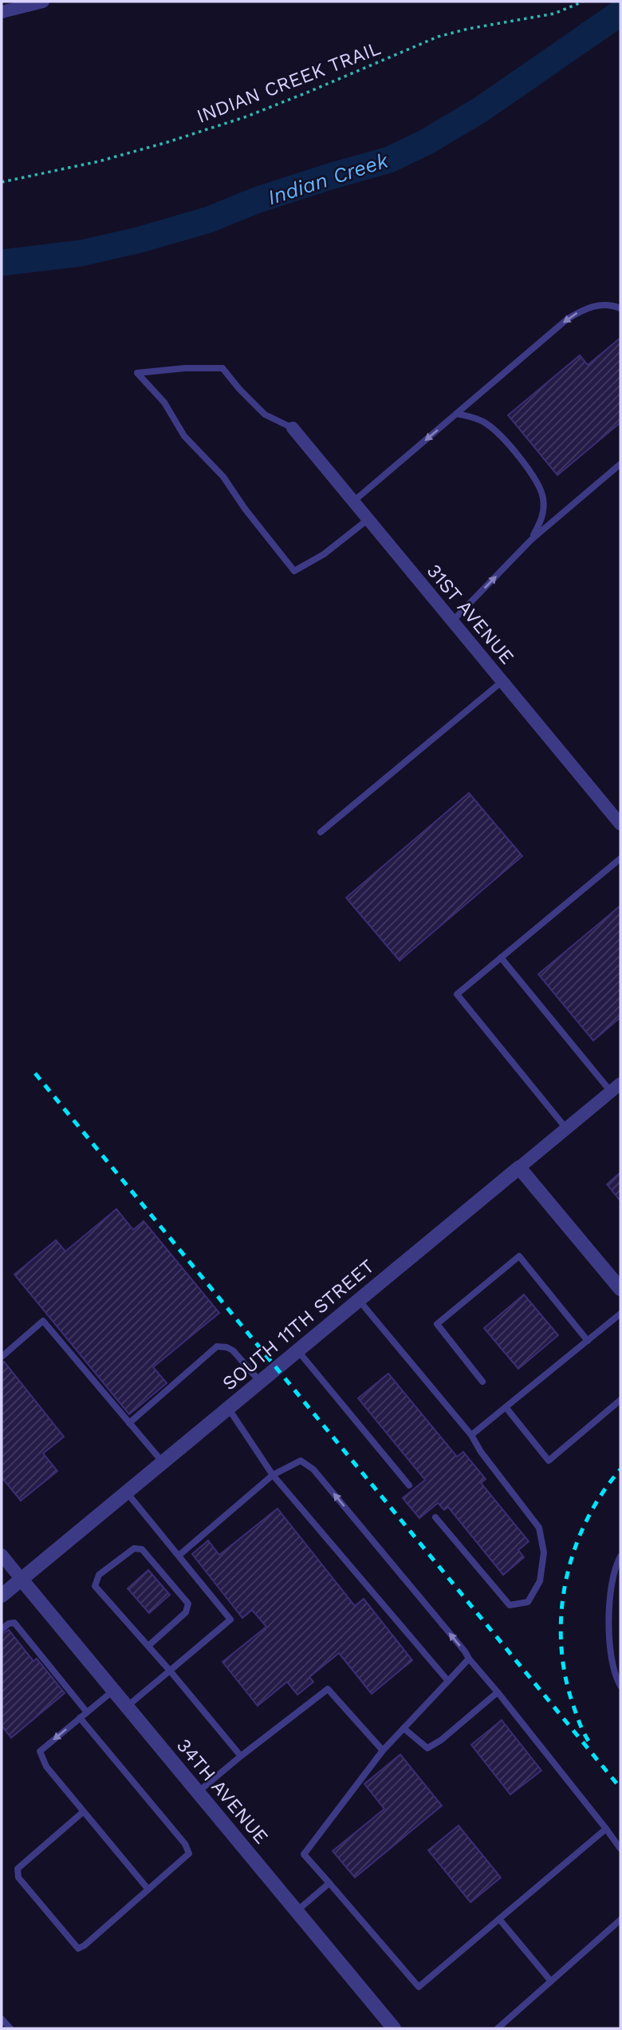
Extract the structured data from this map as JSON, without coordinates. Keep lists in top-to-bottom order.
{
  "streets": {
    "street": ["31ST AVENUE", "SOUTH 11TH STREET", "34TH AVENUE"],
    "path": ["INDIAN CREEK TRAIL"]
  },
  "crossings": [
    ["SOUTH 11TH STREET", "34TH AVENUE"]
  ],
  "water": ["Indian Creek"]
}
